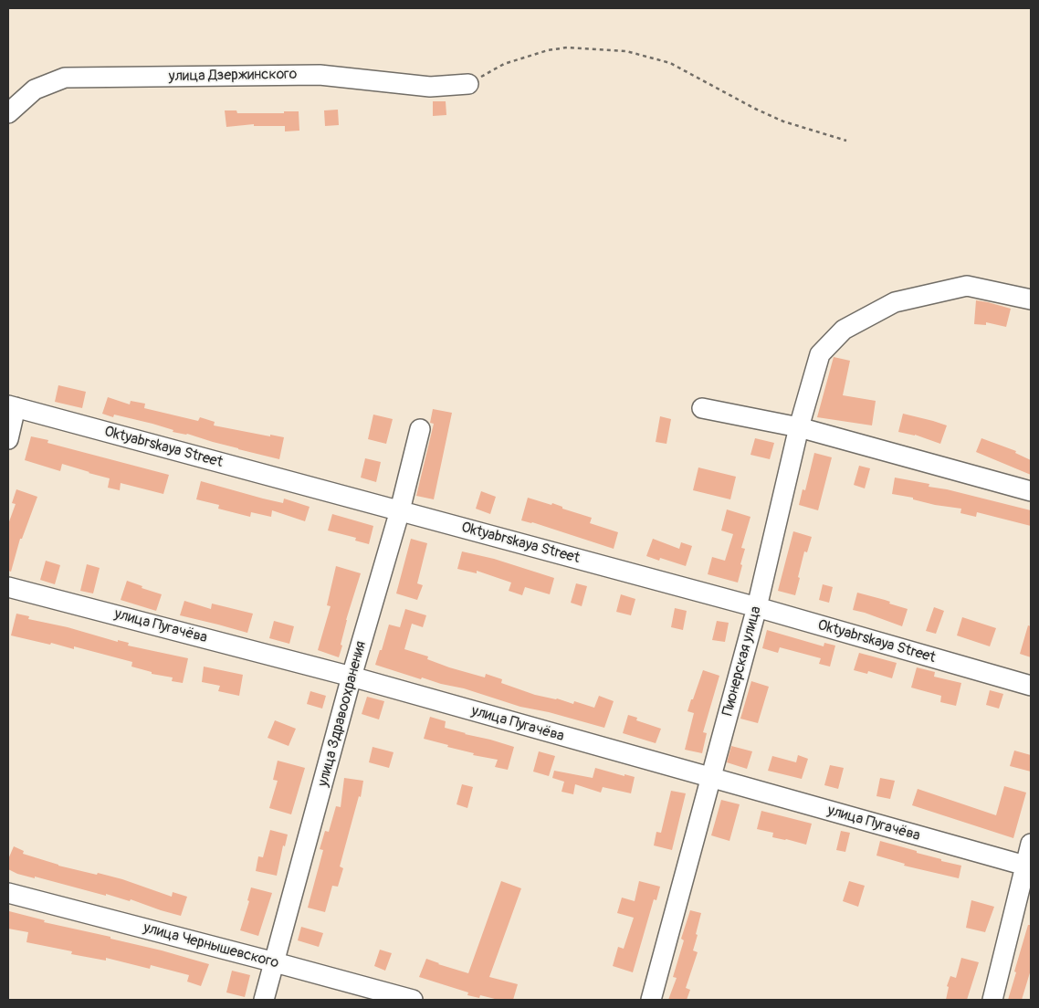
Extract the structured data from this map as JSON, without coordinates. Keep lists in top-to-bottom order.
{
  "streets": {
    "street": [
      "улица Дзержинского",
      "Oktyabrskaya Street",
      "улица Пугачёва",
      "Пионерская улица",
      "улица Здравоохранения",
      "улица Чернышевского"
    ]
  },
  "crossings": [
    ["Oktyabrskaya Street", "Пионерская улица"],
    ["Oktyabrskaya Street", "улица Здравоохранения"],
    ["улица Пугачёва", "Пионерская улица"],
    ["улица Пугачёва", "улица Здравоохранения"],
    ["улица Здравоохранения", "улица Чернышевского"]
  ]
}
